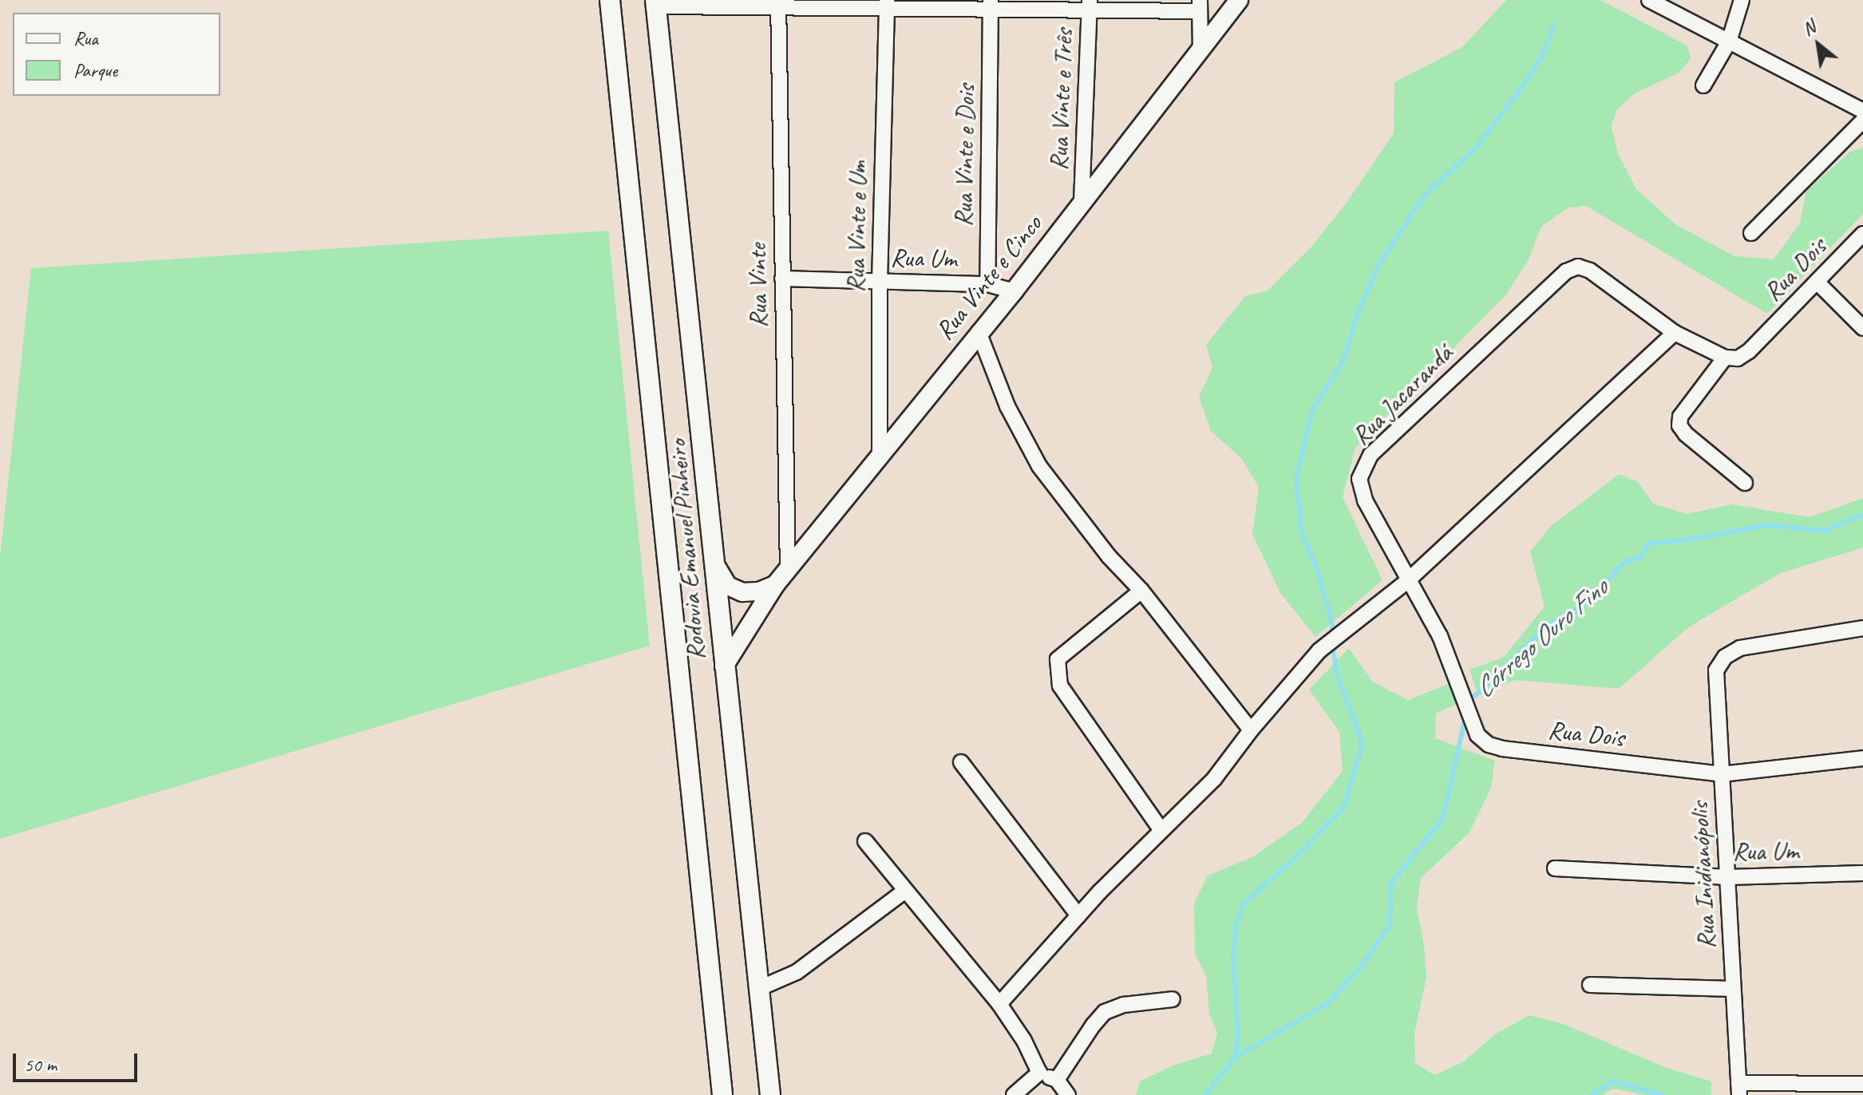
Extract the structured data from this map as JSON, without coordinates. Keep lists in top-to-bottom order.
{
  "streets": {
    "main road": ["Rodovia Emanuel Pinheiro"],
    "street": [
      "Rua Vinte e Três",
      "Rua Vinte e Dois",
      "Rua Vinte e Um",
      "Rua Um",
      "Rua Dois",
      "Rua Vinte e Cinco",
      "Rua Vinte",
      "Rua Jacarandá",
      "Rua Inidianópolis"
    ]
  },
  "crossings": [
    ["Rua Vinte e Três", "Rua Vinte e Cinco"],
    ["Rua Vinte e Dois", "Rua Um"],
    ["Rua Vinte e Um", "Rua Um"],
    ["Rua Vinte e Um", "Rua Vinte e Cinco"],
    ["Rua Um", "Rua Vinte"],
    ["Rua Um", "Rua Inidianópolis"],
    ["Rua Dois", "Rua Jacarandá"],
    ["Rua Dois", "Rua Inidianópolis"],
    ["Rua Vinte e Cinco", "Rua Vinte"],
    ["Rua Vinte e Cinco", "Rodovia Emanuel Pinheiro"]
  ],
  "water": ["Córrego Ouro Fino"],
  "legend": ["Rua", "Parque"],
  "scale_bar": "50 m",
  "north": "top left"
}
